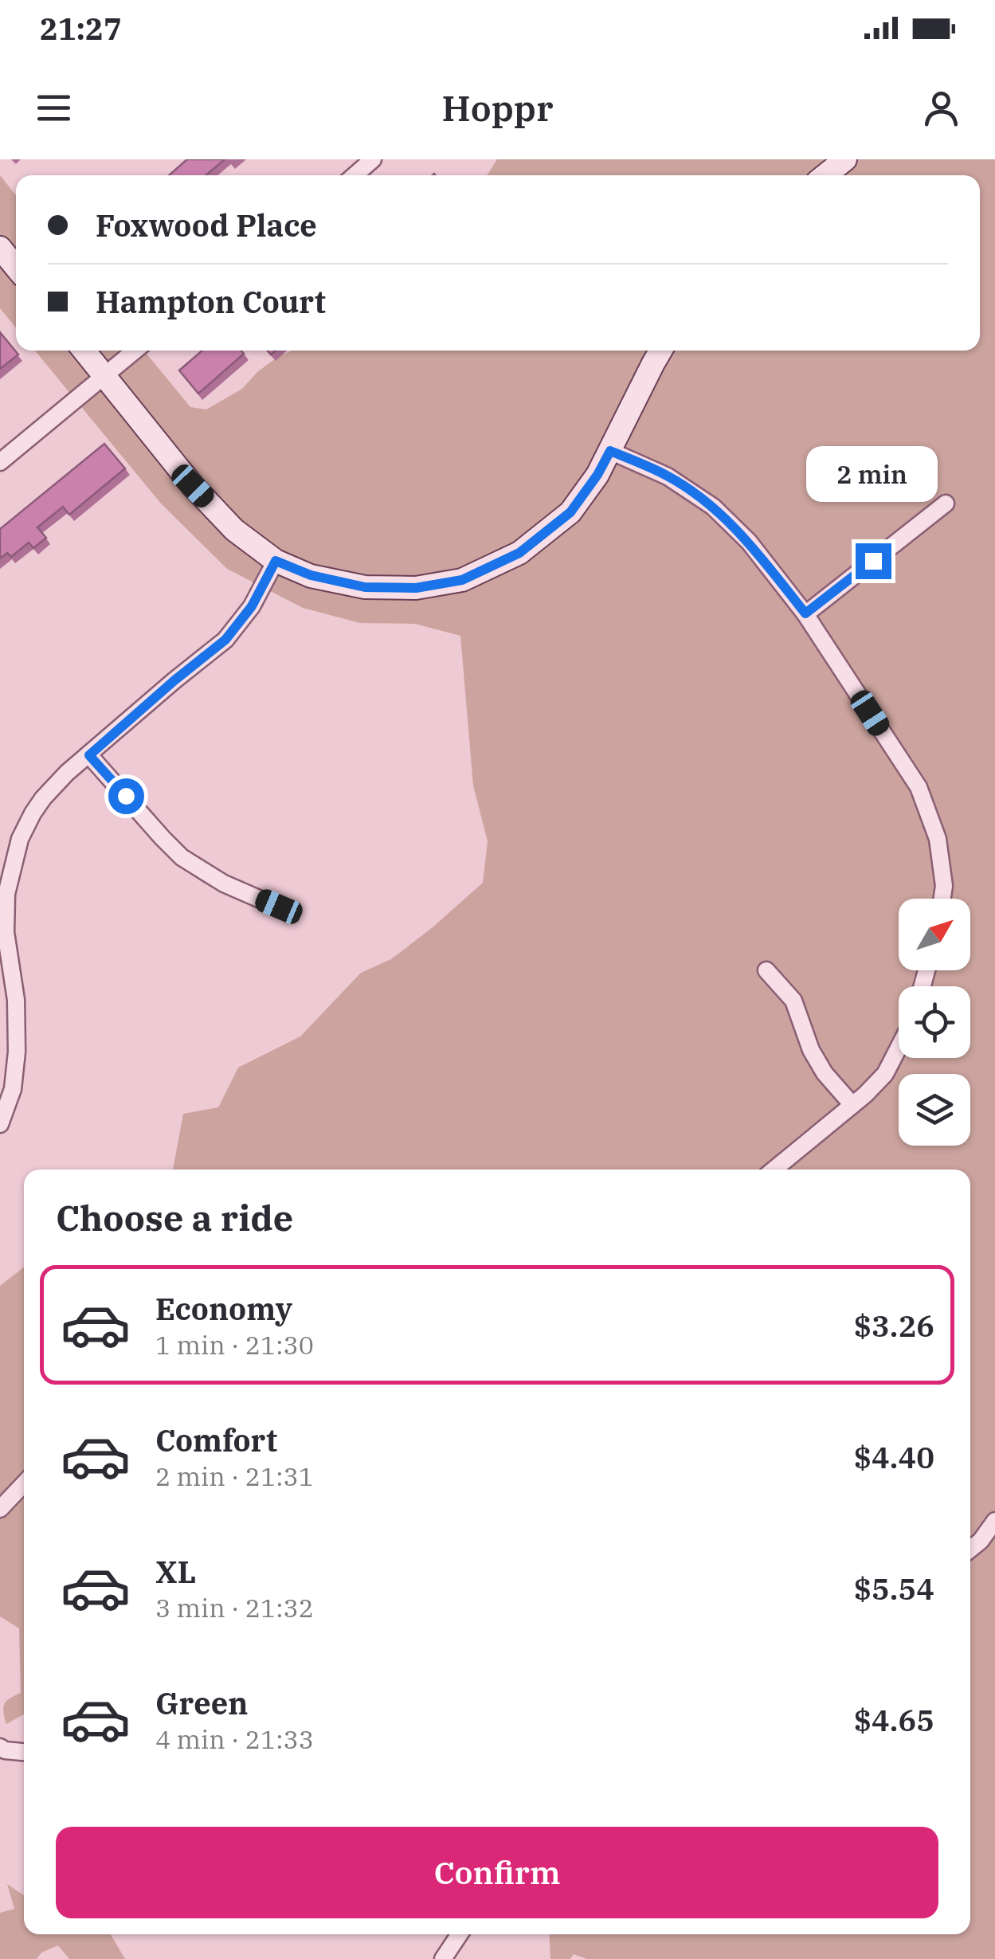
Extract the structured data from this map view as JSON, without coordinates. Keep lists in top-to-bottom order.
{
  "north": "top right",
  "page": {
    "status": "21:27",
    "header": "Hoppr",
    "banner": ["Foxwood Place", "Hampton Court"],
    "bubble": "2 min",
    "heading": "Choose a ride",
    "list": [
      {
        "name": "Economy",
        "note": "1 min · 21:30",
        "value": "$3.26"
      },
      {
        "name": "Comfort",
        "note": "2 min · 21:31",
        "value": "$4.40"
      },
      {
        "name": "XL",
        "note": "3 min · 21:32",
        "value": "$5.54"
      },
      {
        "name": "Green",
        "note": "4 min · 21:33",
        "value": "$4.65"
      }
    ],
    "buttons": "Confirm"
  }
}
